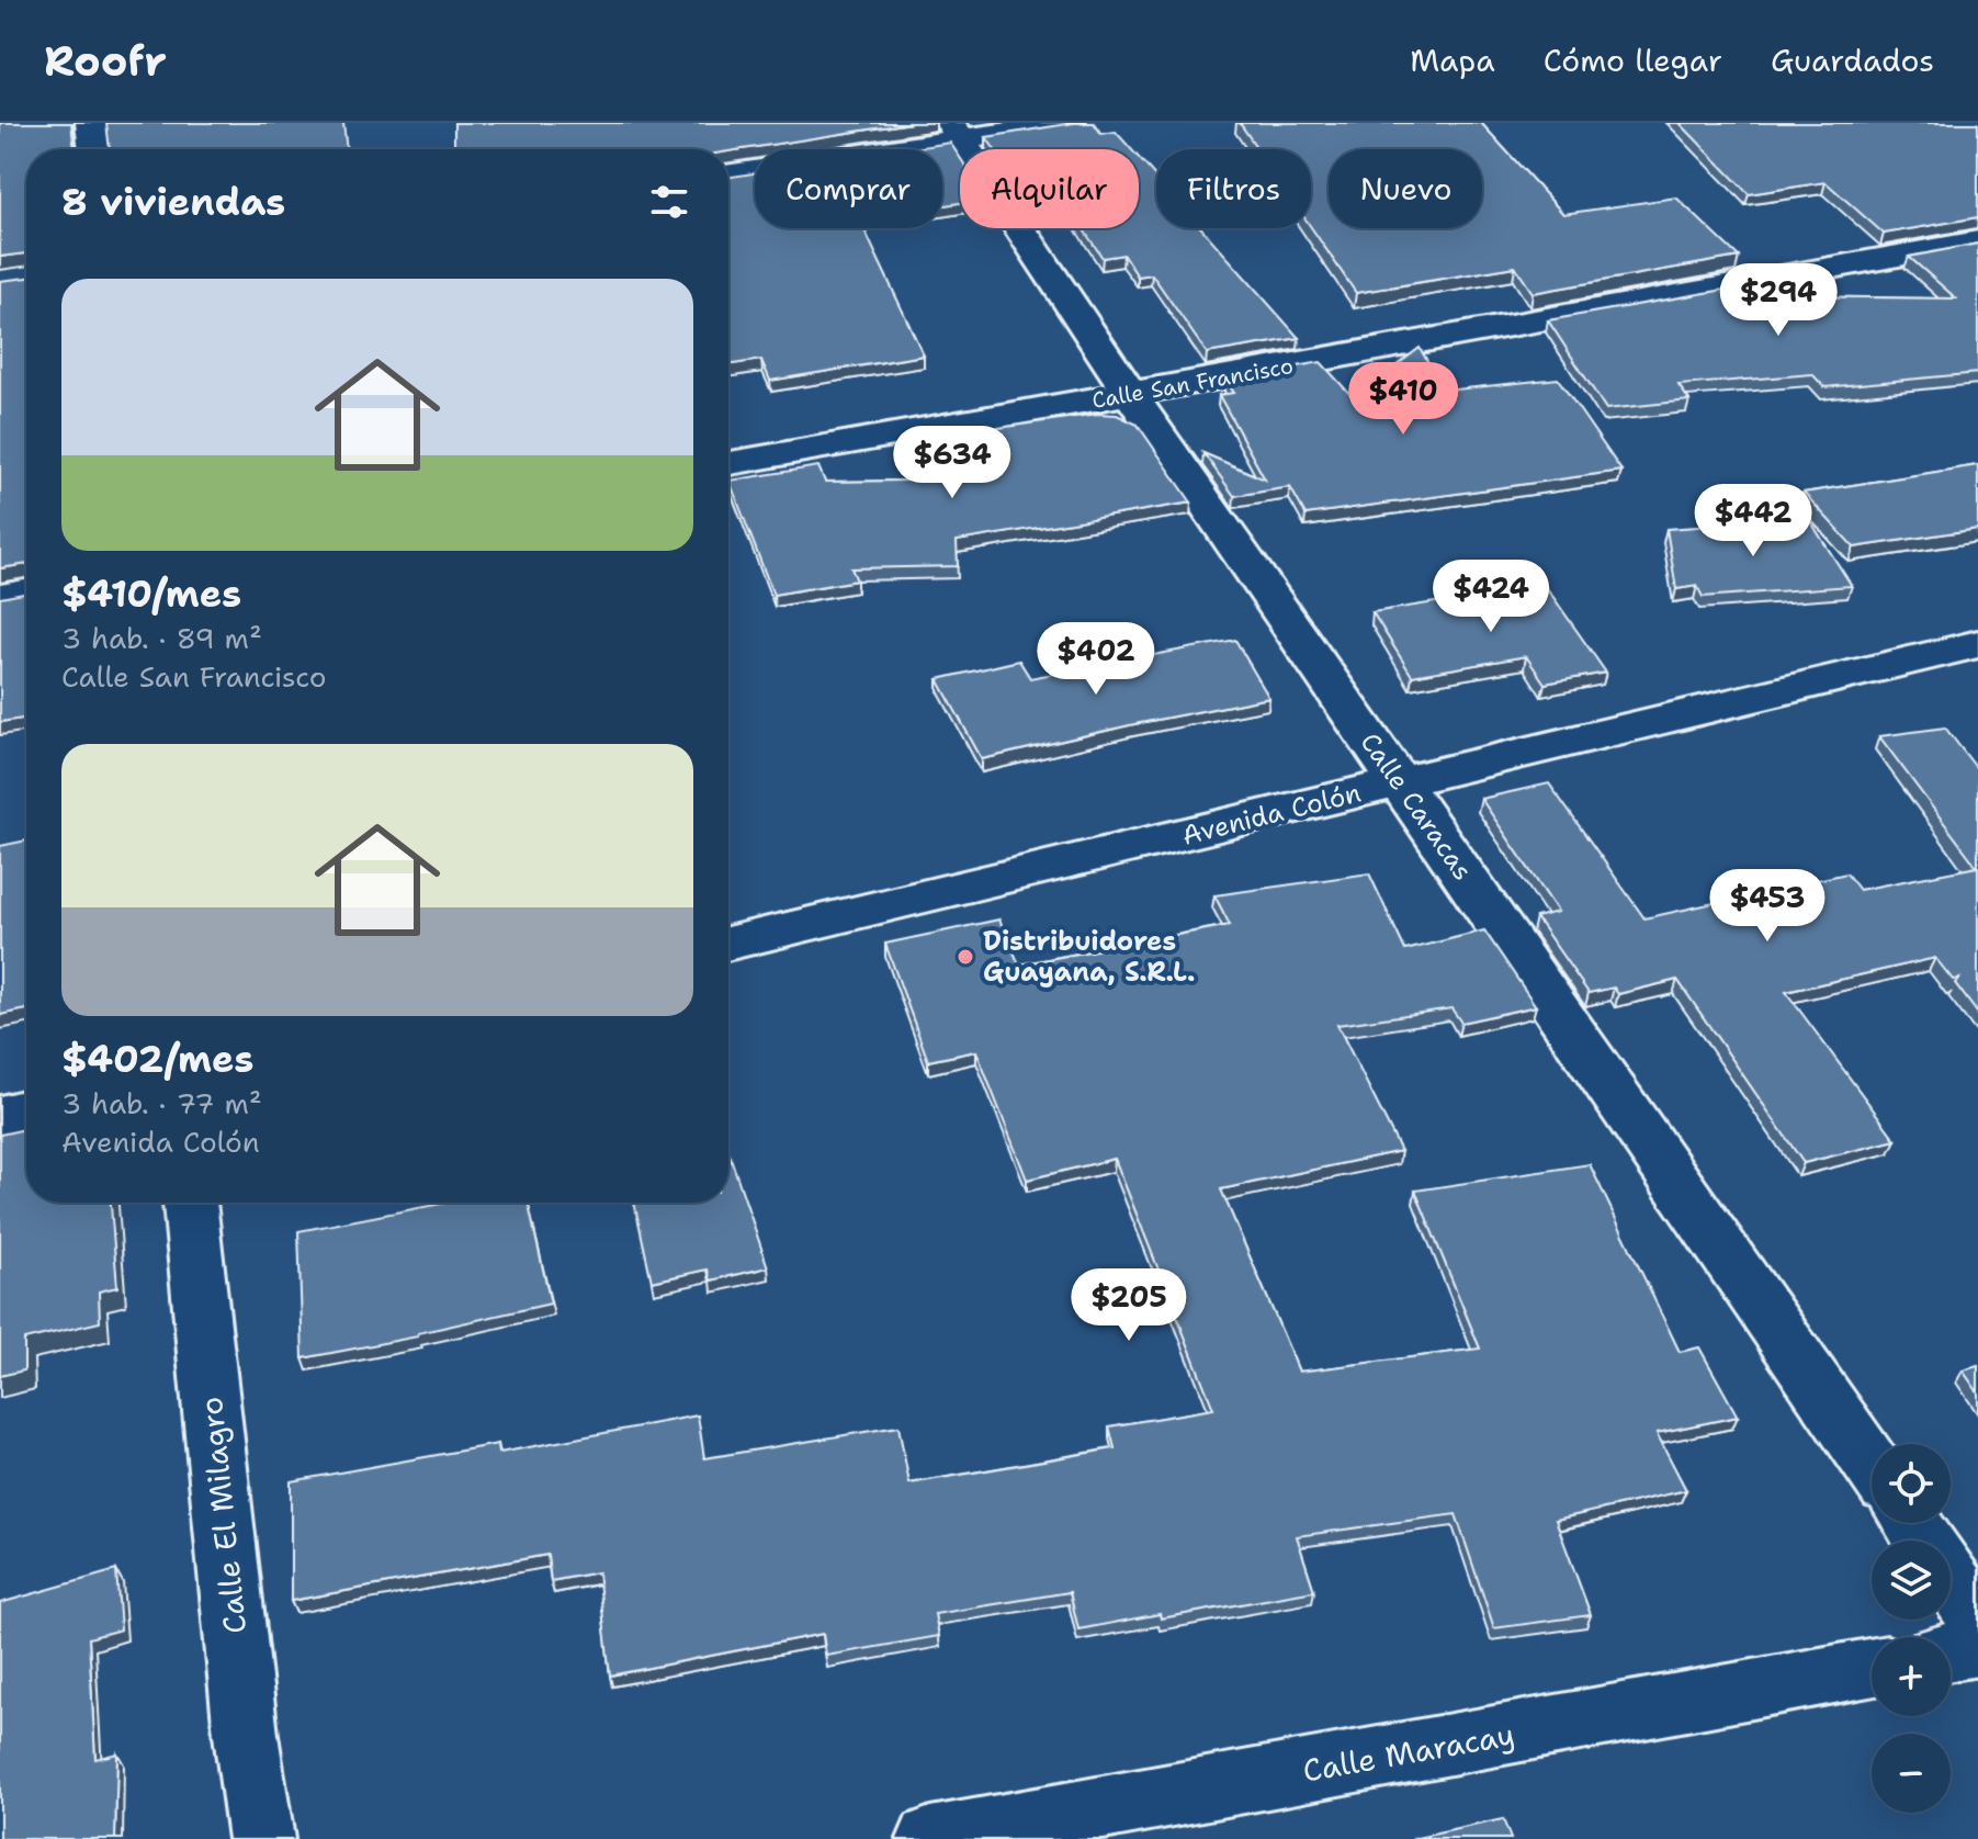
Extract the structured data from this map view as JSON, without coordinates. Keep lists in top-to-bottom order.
{
  "streets": {
    "street": [
      "Calle San Francisco",
      "Calle Caracas",
      "Avenida Colón",
      "Calle El Milagro",
      "Calle Maracay"
    ]
  },
  "crossings": [
    ["Calle San Francisco", "Calle Caracas"],
    ["Calle Caracas", "Avenida Colón"]
  ],
  "places": ["Distribuidores Guayana, S.R.L."],
  "page": {
    "header": "Roofr",
    "nav": ["Mapa", "Cómo llegar", "Guardados"],
    "chip": [
      "Comprar",
      "Alquilar",
      "Filtros",
      "Nuevo"
    ],
    "heading": "8 viviendas",
    "list": [
      {
        "name": "$410/mes",
        "note": "3 hab. · 89 m² · Calle San Francisco"
      },
      {
        "name": "$402/mes",
        "note": "3 hab. · 77 m² · Avenida Colón"
      }
    ],
    "price": [
      "$294",
      "$410",
      "$634",
      "$442",
      "$424",
      "$402",
      "$453",
      "$205"
    ],
    "map_buttons": ["+", "−"]
  }
}
